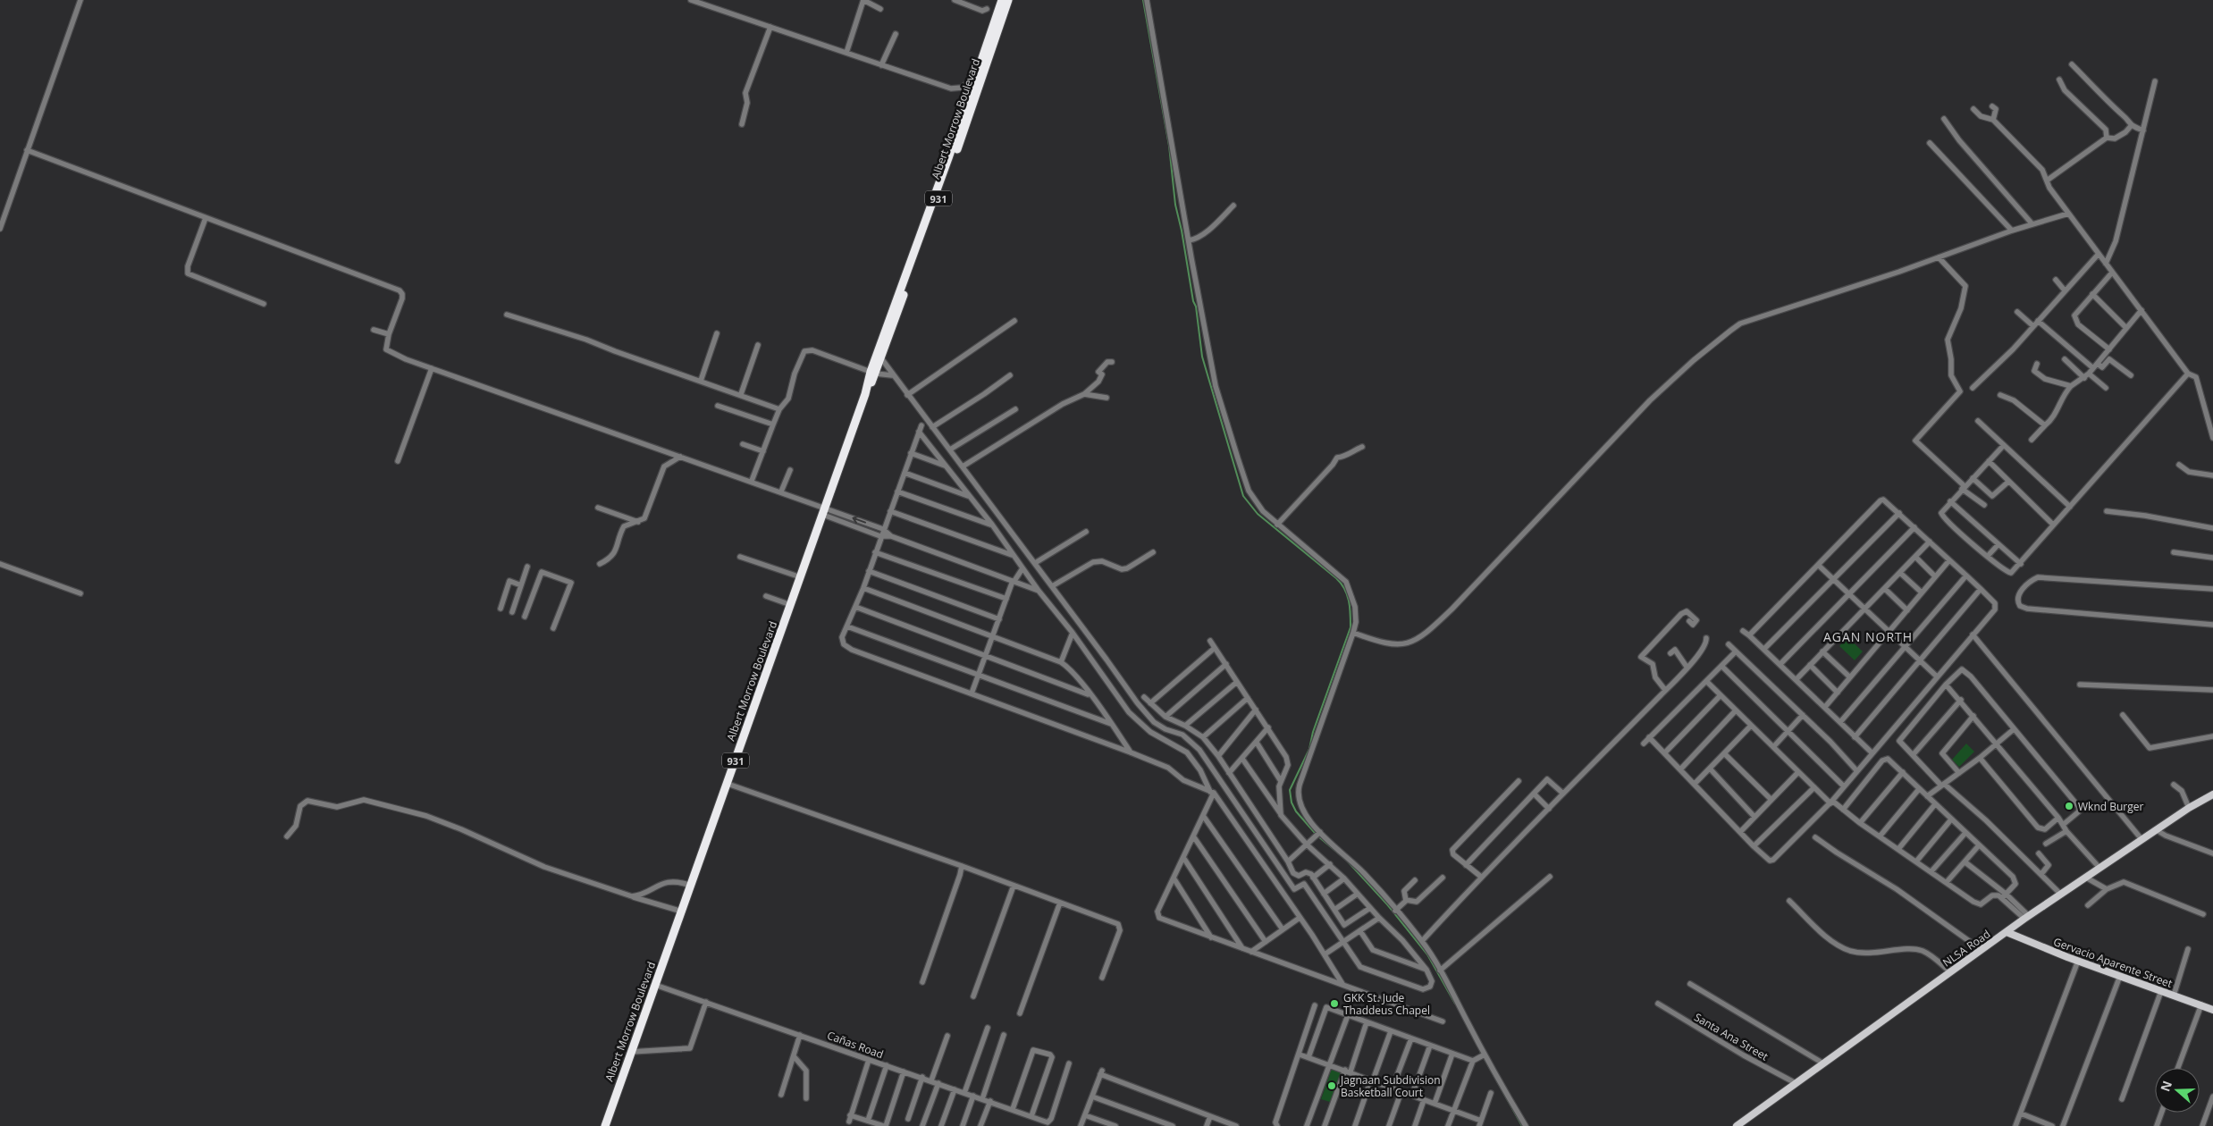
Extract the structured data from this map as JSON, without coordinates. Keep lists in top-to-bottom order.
{
  "streets": {
    "highway": ["Albert Morrow Boulevard", "931"],
    "main road": ["NLSA Road", "Gervacio Aparente Street"],
    "street": ["Santa Ana Street", "Cañas Road"]
  },
  "crossings": [
    ["Albert Morrow Boulevard", "Cañas Road"],
    ["NLSA Road", "Gervacio Aparente Street"],
    ["NLSA Road", "Santa Ana Street"]
  ],
  "districts": ["AGAN NORTH"],
  "places": ["Wknd Burger", "GKK St. Jude Thaddeus Chapel", "Jagnaan Subdivision Basketball Court"],
  "north": "left"
}
